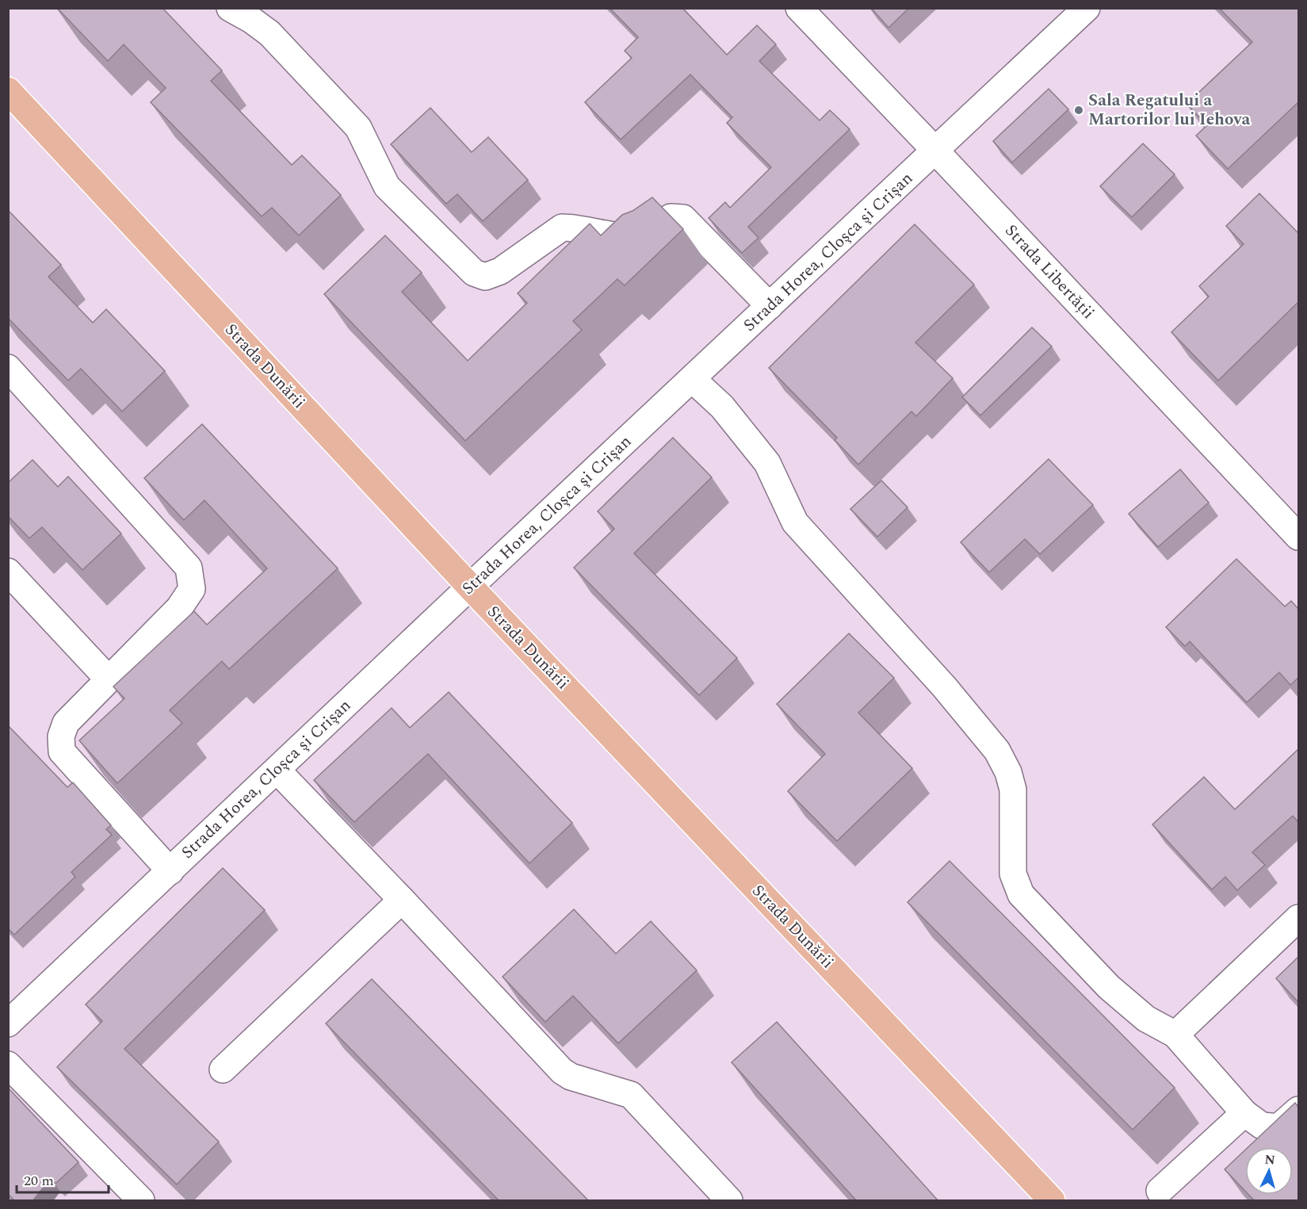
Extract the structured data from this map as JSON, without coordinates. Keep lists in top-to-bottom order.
{
  "streets": {
    "main road": ["Strada Dunării"],
    "street": ["Strada Horea, Cloşca şi Crişan", "Strada Libertății"]
  },
  "crossings": [
    ["Strada Horea, Cloşca şi Crişan", "Strada Libertății"],
    ["Strada Horea, Cloşca şi Crişan", "Strada Dunării"]
  ],
  "places": ["Sala Regatului a Martorilor lui Iehova"],
  "scale_bar": "20 m",
  "north": "top"
}
